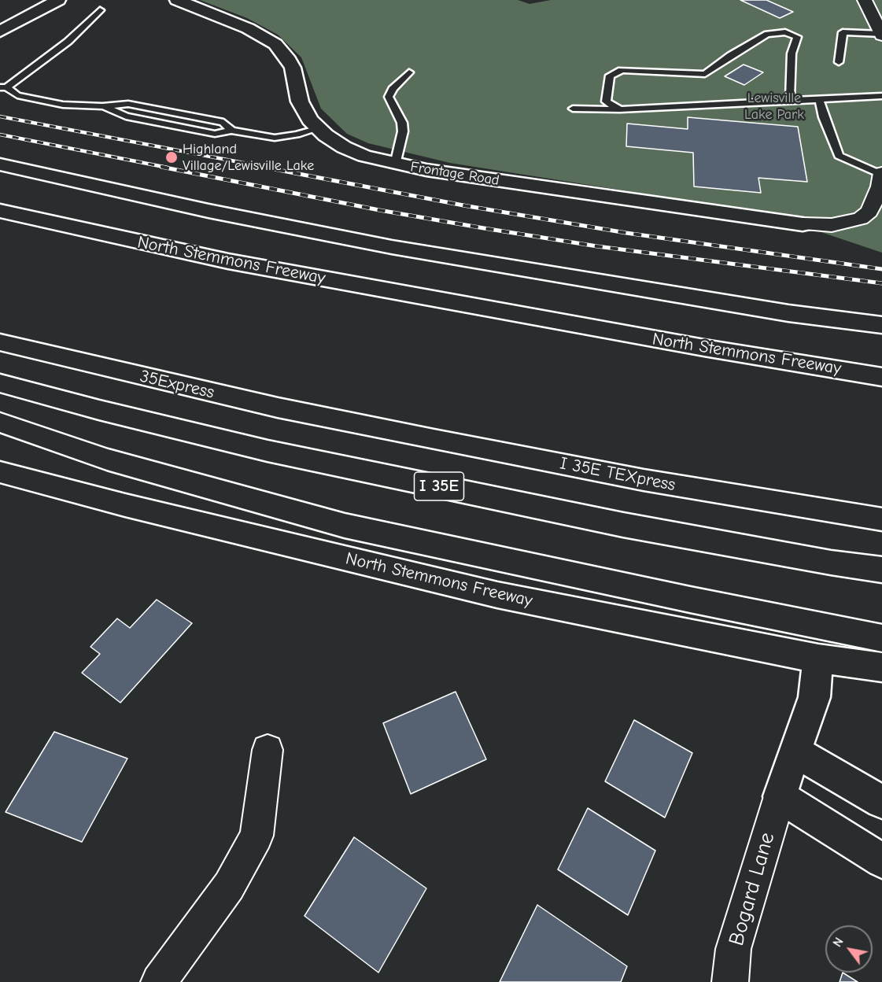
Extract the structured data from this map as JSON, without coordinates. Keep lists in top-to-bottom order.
{
  "streets": {
    "main road": [
      "Frontage Road",
      "North Stemmons Freeway",
      "35Express",
      "I 35E TEXpress",
      "I 35E"
    ],
    "street": ["Bogard Lane"]
  },
  "crossings": [
    ["35Express", "I 35E TEXpress"]
  ],
  "parks": ["Lewisville Lake Park"],
  "places": ["Highland Village/Lewisville Lake"],
  "north": "top left"
}
